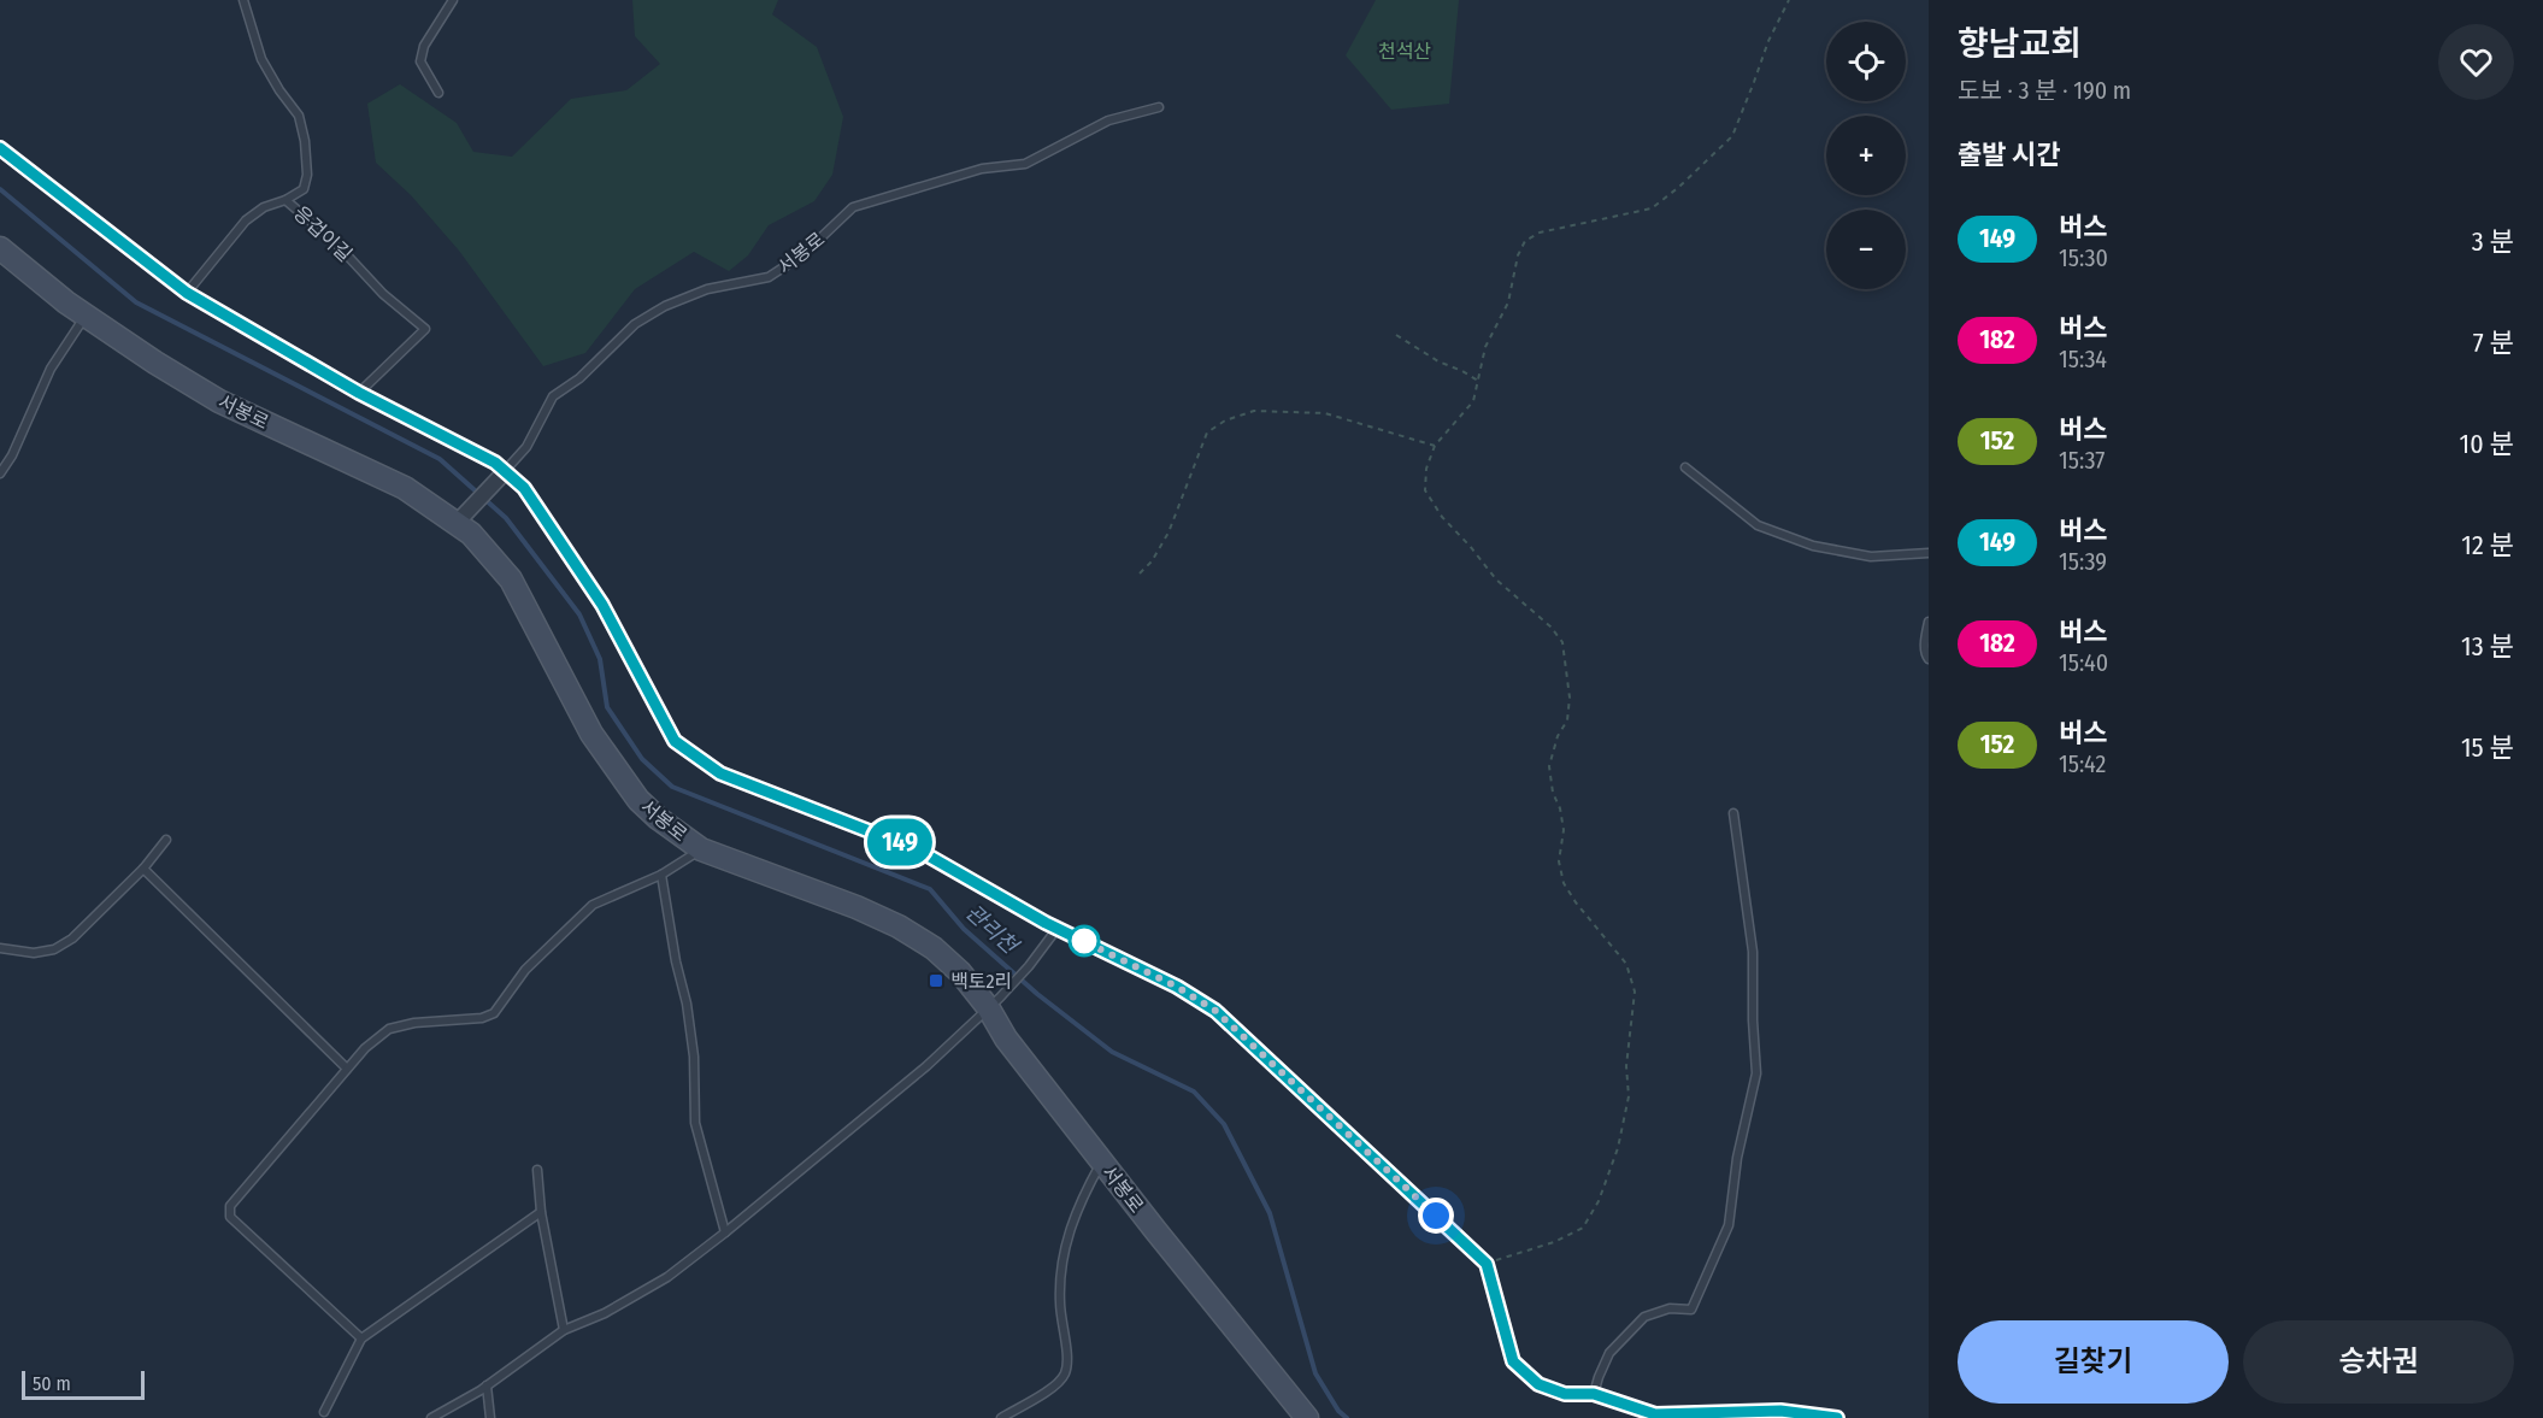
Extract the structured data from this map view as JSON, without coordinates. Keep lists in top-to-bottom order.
{
  "streets": {
    "main road": ["서봉로"],
    "lane": ["응겁이길"]
  },
  "water": ["관리천"],
  "parks": ["천석산"],
  "places": {
    "transit": ["백토2리"]
  },
  "lines": ["bus line 149"],
  "scale_bar": "50 m",
  "page": {
    "on_map": "149",
    "heading": [
      ["향남교회", "도보 · 3 분 · 190 m"],
      "출발 시간"
    ],
    "map_buttons": ["+", "−"],
    "list": [
      {
        "mark": "149",
        "name": "버스",
        "note": "15:30",
        "value": "3 분"
      },
      {
        "mark": "182",
        "name": "버스",
        "note": "15:34",
        "value": "7 분"
      },
      {
        "mark": "152",
        "name": "버스",
        "note": "15:37",
        "value": "10 분"
      },
      {
        "mark": "149",
        "name": "버스",
        "note": "15:39",
        "value": "12 분"
      },
      {
        "mark": "182",
        "name": "버스",
        "note": "15:40",
        "value": "13 분"
      },
      {
        "mark": "152",
        "name": "버스",
        "note": "15:42",
        "value": "15 분"
      }
    ],
    "buttons": ["길찾기", "승차권"],
    "scale": "50 m"
  }
}
